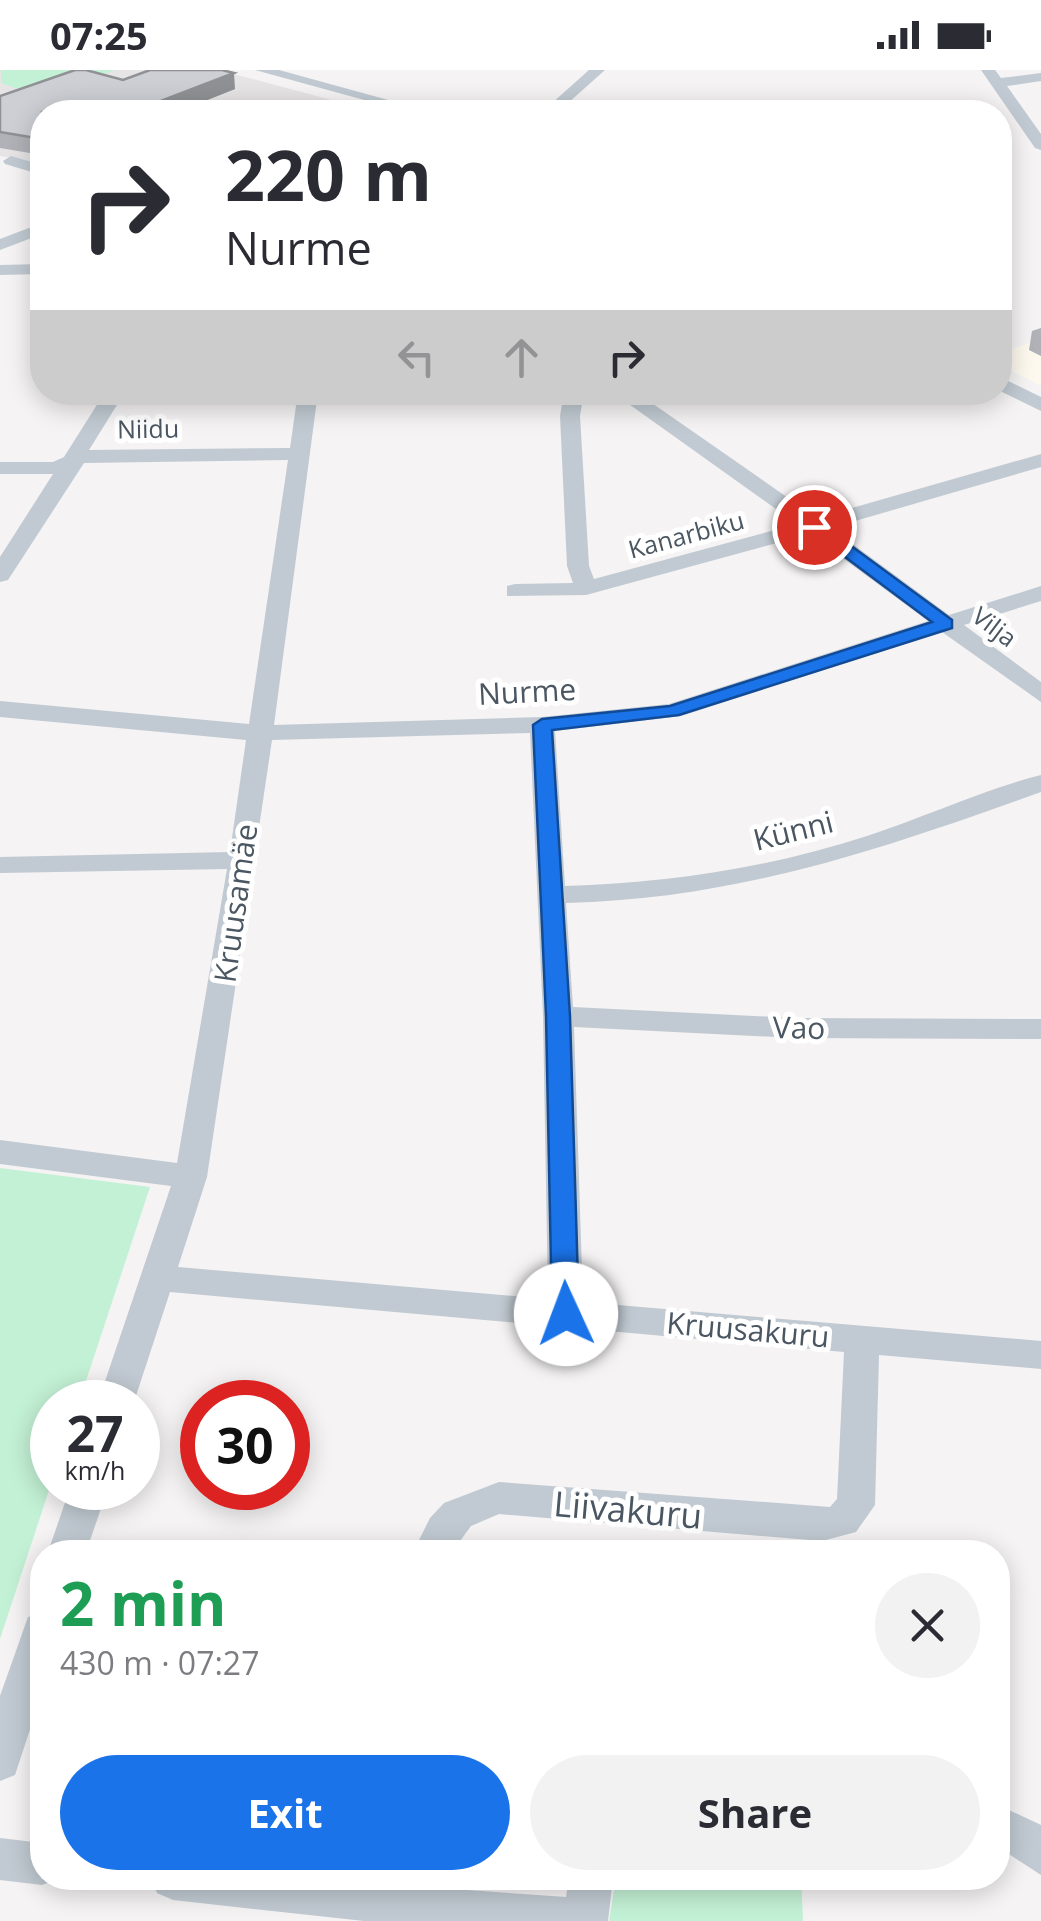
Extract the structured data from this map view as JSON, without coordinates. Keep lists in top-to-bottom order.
{
  "streets": {
    "street": [
      "Niidu",
      "Kanarbiku",
      "Vilja",
      "Nurme",
      "Künni",
      "Kruusamäe",
      "Vao",
      "Kruusakuru",
      "Liivakuru"
    ]
  },
  "crossings": [
    ["Niidu", "Kruusamäe"],
    ["Kanarbiku", "Vilja"],
    ["Vilja", "Nurme"],
    ["Nurme", "Kruusamäe"],
    ["Kruusamäe", "Kruusakuru"],
    ["Kruusakuru", "Liivakuru"]
  ],
  "page": {
    "status": "07:25",
    "turn": ["220 m", "Nurme"],
    "speed": "27 km/h",
    "limit": "30",
    "heading": ["2 min", "430 m · 07:27"],
    "buttons": ["Exit", "Share"]
  }
}
